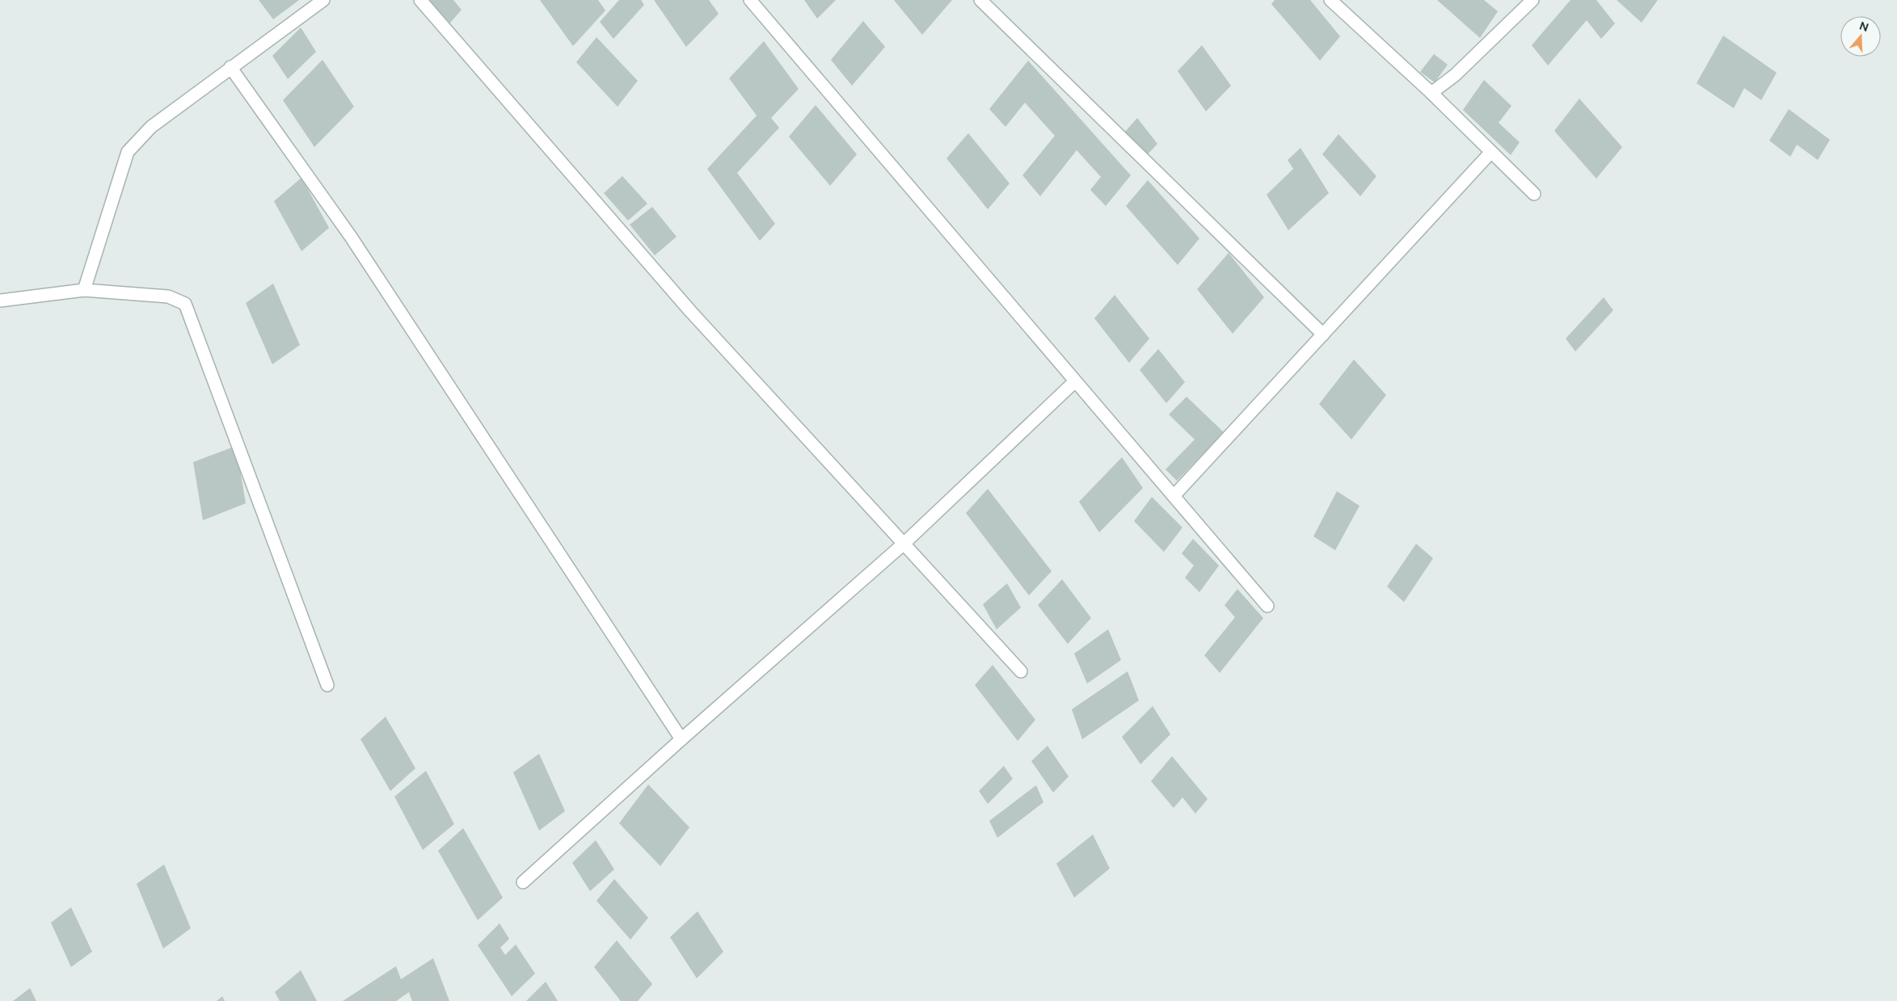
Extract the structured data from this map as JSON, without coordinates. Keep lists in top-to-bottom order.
{
  "north": "top"
}
